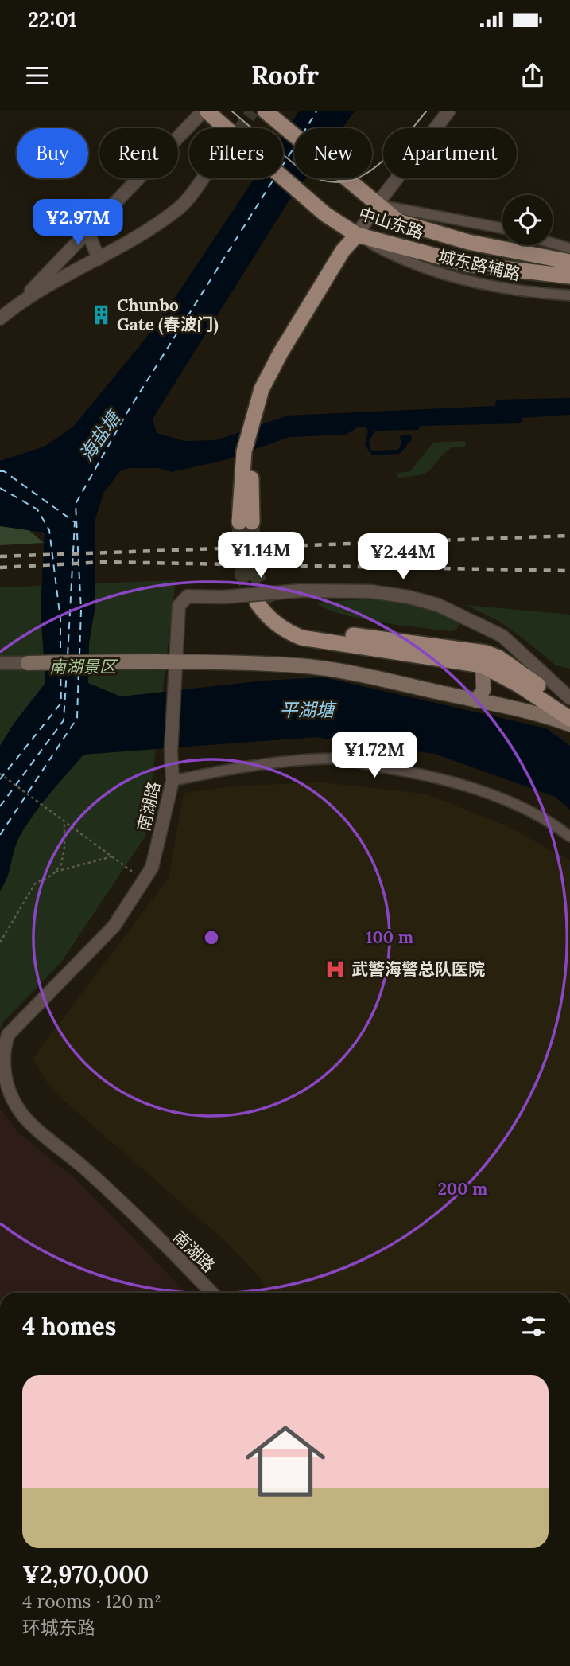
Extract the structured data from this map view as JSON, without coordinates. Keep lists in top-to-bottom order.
{
  "streets": {
    "main road": ["中山东路"],
    "street": ["城东路辅路", "南湖路"]
  },
  "crossings": [
    ["中山东路", "城东路辅路"]
  ],
  "water": ["海盐塘", "平湖塘"],
  "parks": ["南湖景区"],
  "places": {
    "building": ["Chunbo Gate (春波门)"],
    "hospital": ["武警海警总队医院"]
  },
  "page": {
    "status": "22:01",
    "header": "Roofr",
    "chip": [
      "Buy",
      "Rent",
      "Filters",
      "New",
      "Apartment"
    ],
    "price": [
      "¥2.97M",
      "¥1.14M",
      "¥2.44M",
      "¥1.72M"
    ],
    "heading": "4 homes",
    "list": [
      {
        "name": "¥2,970,000",
        "note": "4 rooms · 120 m² · 环城东路"
      }
    ]
  },
  "rings": ["100 m", "200 m"]
}
